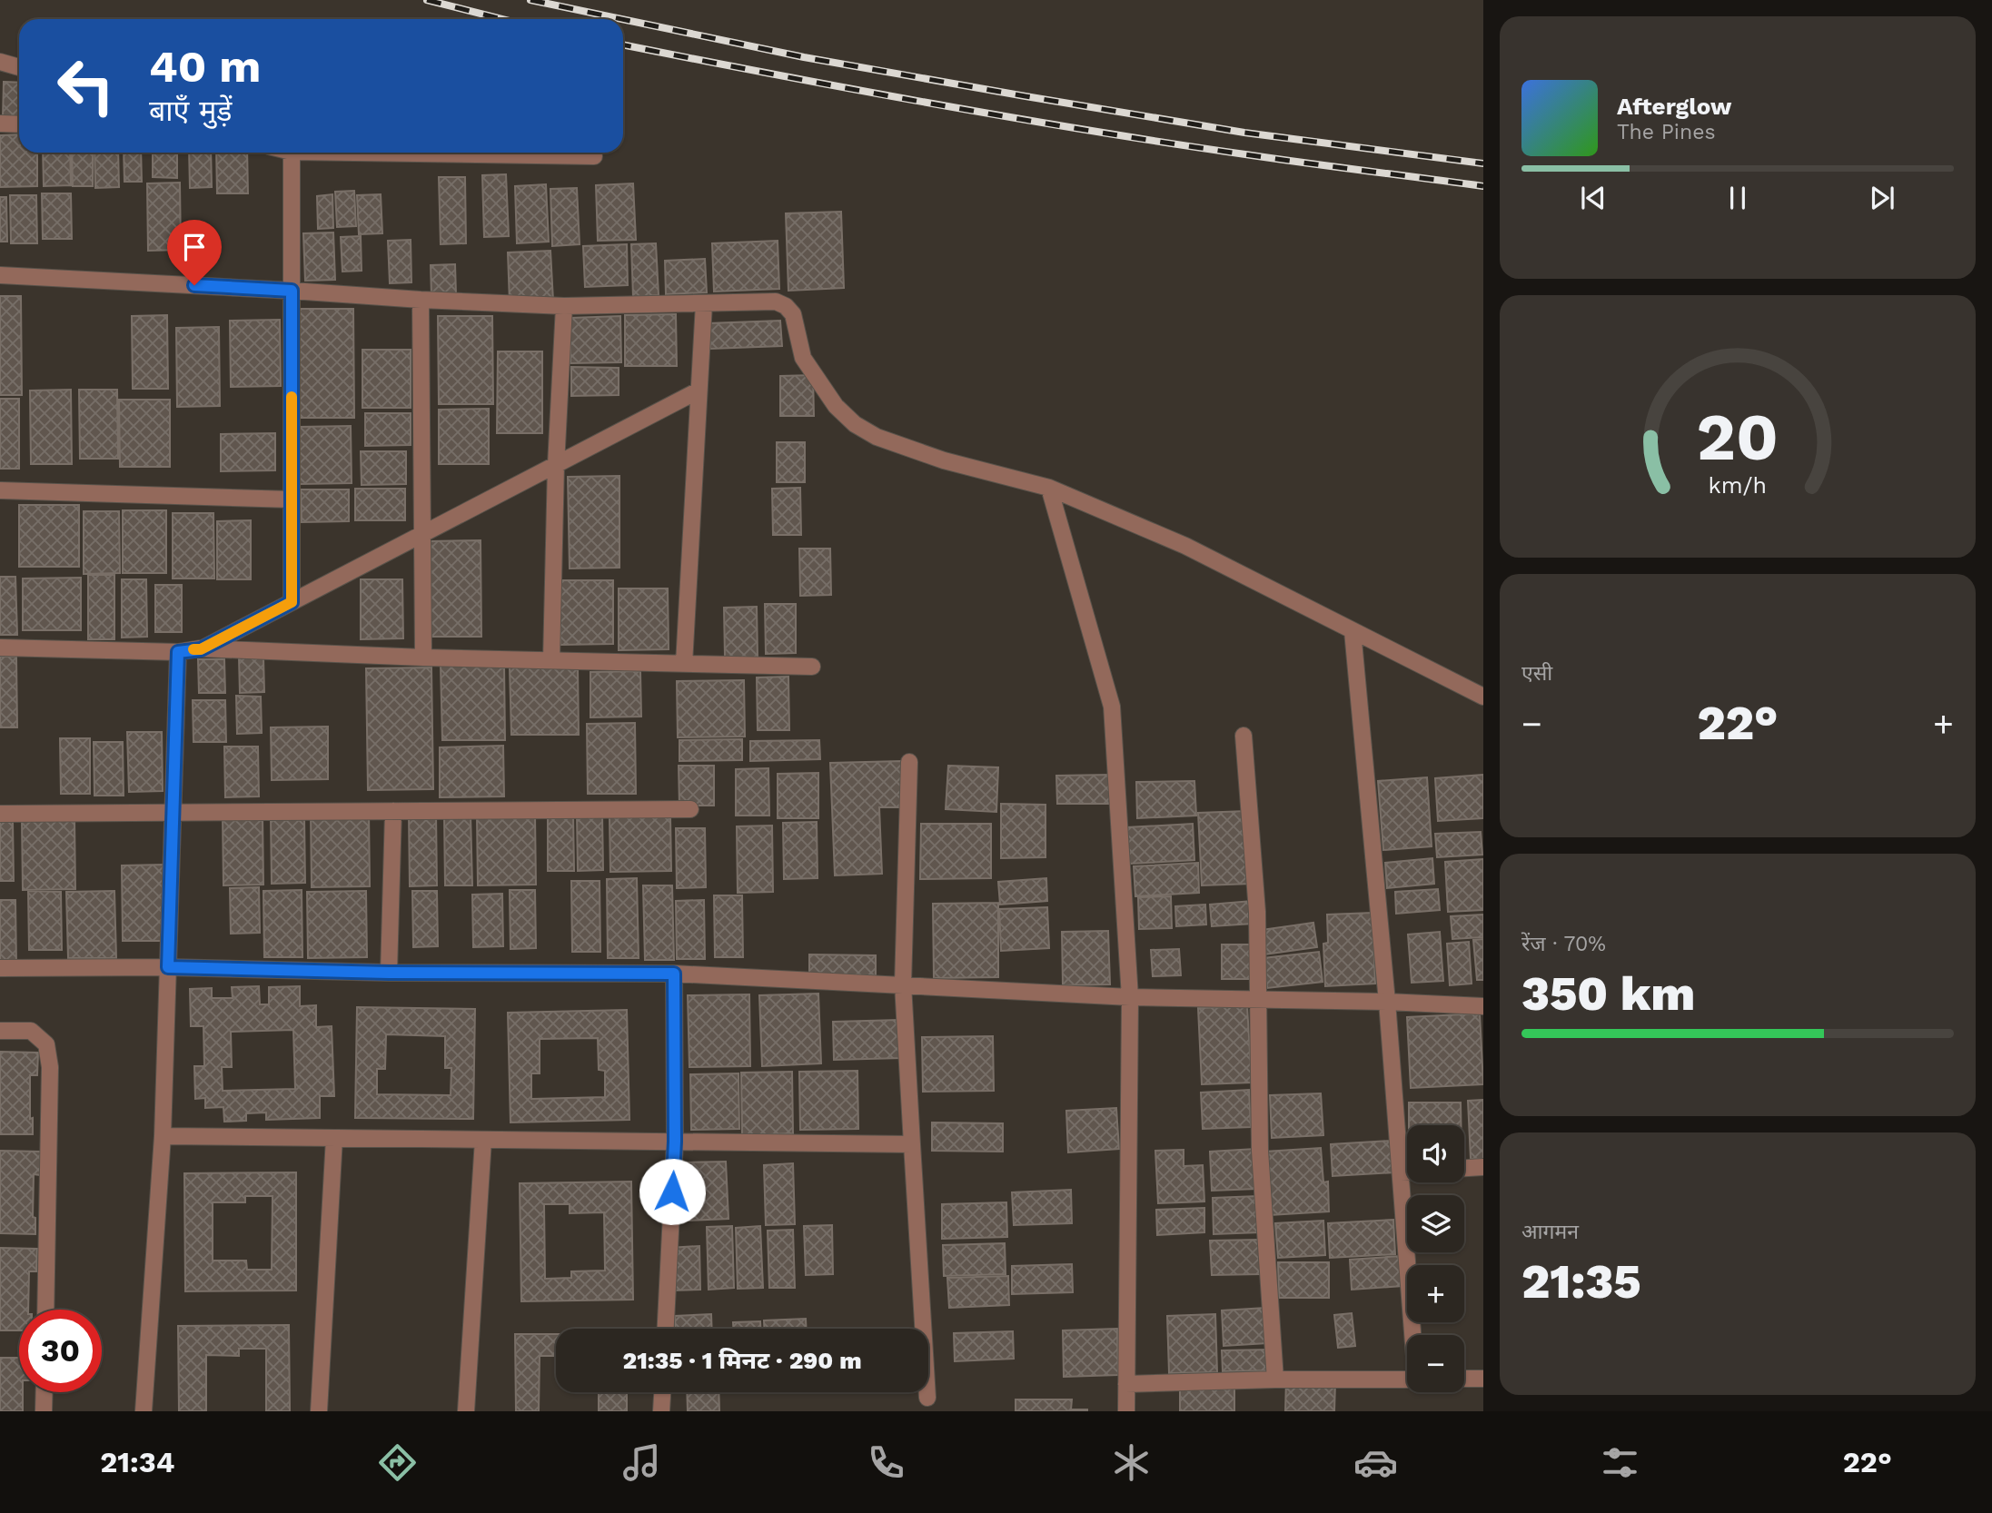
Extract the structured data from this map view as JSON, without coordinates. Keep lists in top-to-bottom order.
{
  "page": {
    "turn": ["40 m", "बाएँ मुड़ें"],
    "song": ["Afterglow", "The Pines"],
    "tile": [
      "एसी",
      ["रेंज · 70%", "350 km"],
      ["आगमन", "21:35"]
    ],
    "heat": ["−", "22°", "+"],
    "map_buttons": ["+", "−"],
    "limit": "30",
    "trip": "21:35 · 1 मिनट · 290 m",
    "tabs": ["21:34", "22°"],
    "gauge": ["20", "km/h"]
  }
}
